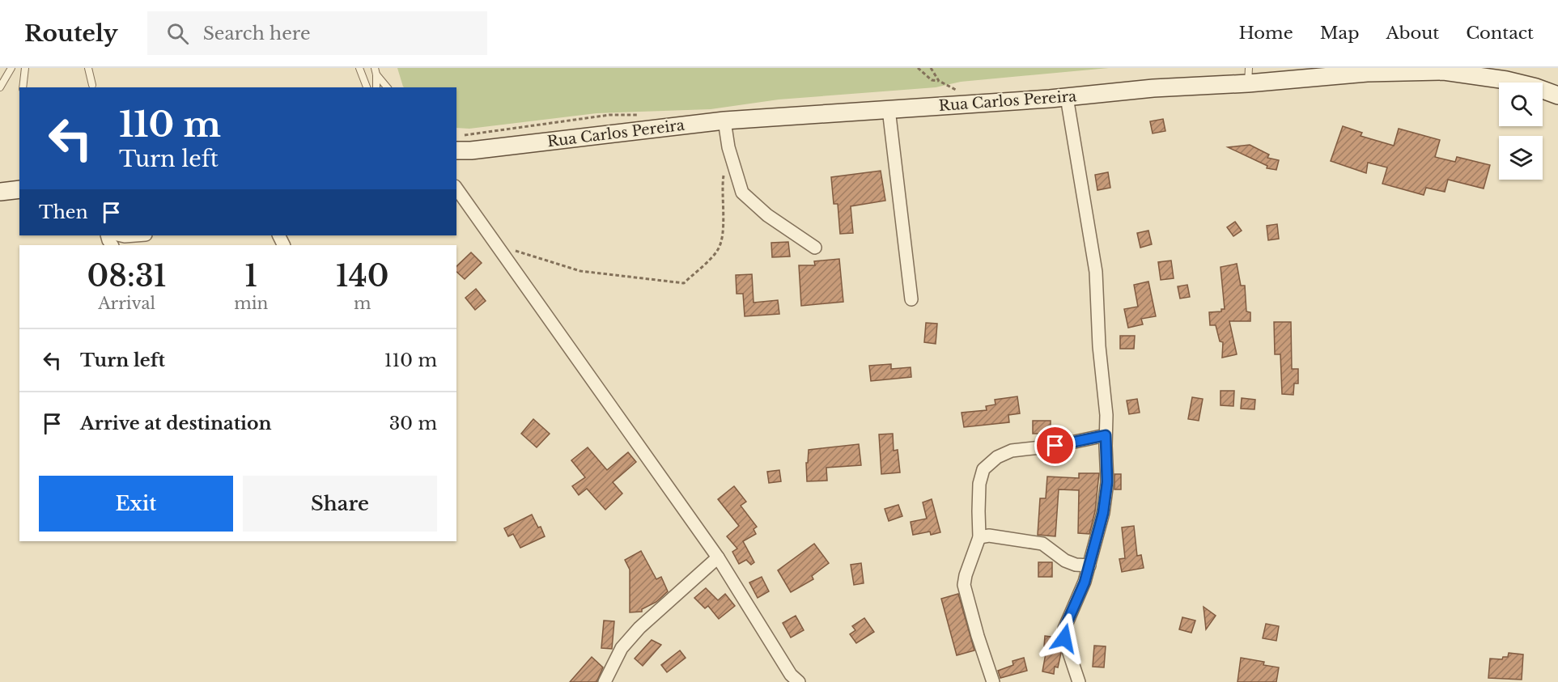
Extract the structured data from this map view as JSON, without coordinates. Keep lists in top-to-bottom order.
{
  "streets": {
    "main road": ["Rua Carlos Pereira"]
  },
  "page": {
    "header": "Routely",
    "search": "Search here",
    "nav": [
      "Home",
      "Map",
      "About",
      "Contact"
    ],
    "turn": ["110 m", "Turn left"],
    "then": "Then",
    "eta": [
      "08:31",
      "Arrival",
      "1",
      "min",
      "140",
      "m"
    ],
    "list": [
      {
        "name": "Turn left",
        "value": "110 m"
      },
      {
        "name": "Arrive at destination",
        "value": "30 m"
      }
    ],
    "buttons": ["Exit", "Share"]
  }
}
